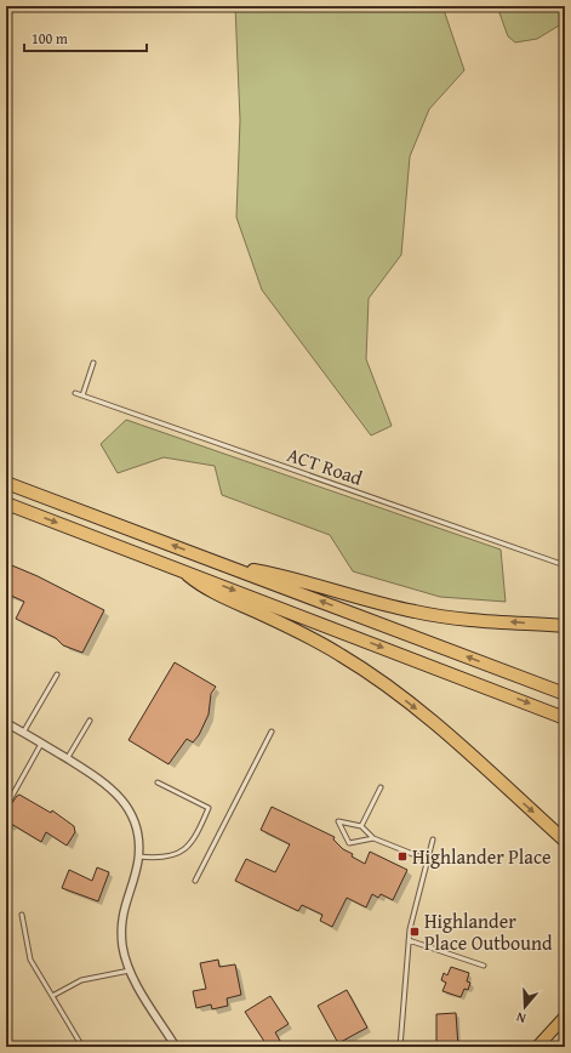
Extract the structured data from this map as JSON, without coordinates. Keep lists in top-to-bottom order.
{
  "streets": {
    "lane": ["ACT Road"]
  },
  "places": {
    "transit": ["Highlander Place", "Highlander Place Outbound"]
  },
  "scale_bar": "100 m",
  "north": "bottom"
}
